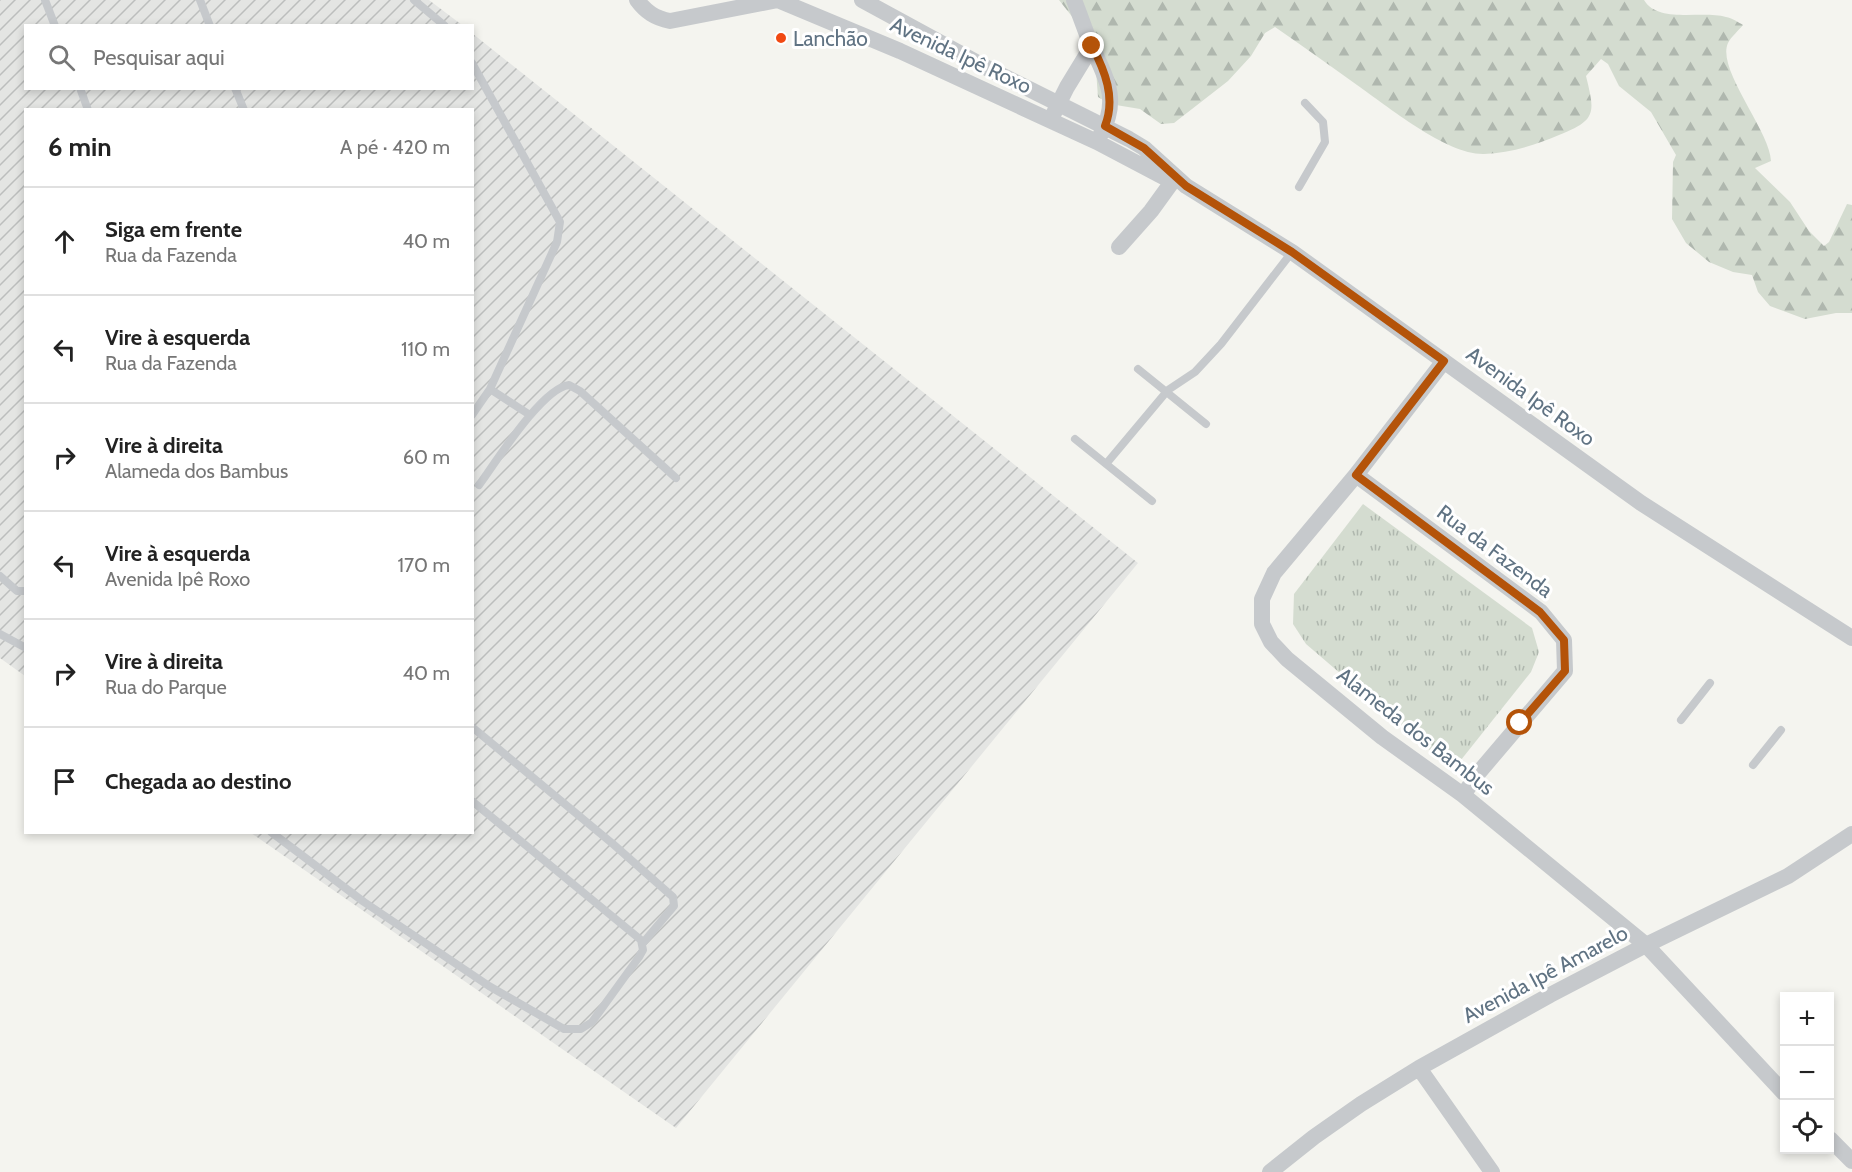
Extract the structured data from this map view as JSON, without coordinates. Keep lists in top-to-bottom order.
{
  "streets": {
    "street": [
      "Avenida Ipê Roxo",
      "Rua da Fazenda",
      "Alameda dos Bambus",
      "Avenida Ipê Amarelo"
    ]
  },
  "crossings": [
    ["Avenida Ipê Roxo", "Alameda dos Bambus"],
    ["Rua da Fazenda", "Alameda dos Bambus"],
    ["Alameda dos Bambus", "Avenida Ipê Amarelo"]
  ],
  "places": ["Lanchão"],
  "page": {
    "search": "Pesquisar aqui",
    "heading": ["6 min", "A pé · 420 m"],
    "list": [
      ["Siga em frente", "Rua da Fazenda", "40 m"],
      ["Vire à esquerda", "Rua da Fazenda", "110 m"],
      ["Vire à direita", "Alameda dos Bambus", "60 m"],
      ["Vire à esquerda", "Avenida Ipê Roxo", "170 m"],
      ["Vire à direita", "Rua do Parque", "40 m"],
      "Chegada ao destino"
    ],
    "map_buttons": ["+", "−"]
  }
}
